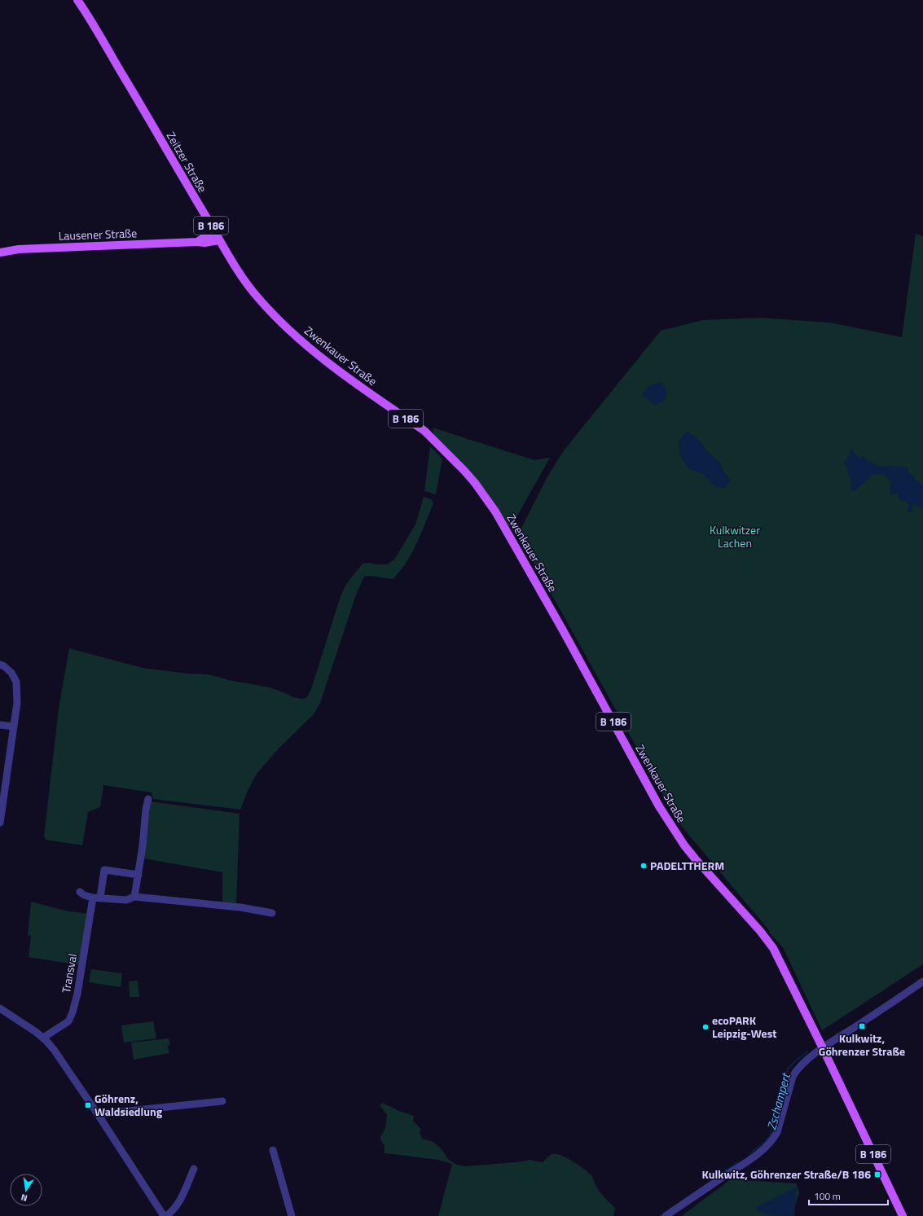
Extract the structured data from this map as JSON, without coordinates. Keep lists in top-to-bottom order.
{
  "streets": {
    "main road": [
      "Zeitzer Straße",
      "B 186",
      "Lausener Straße",
      "Zwenkauer Straße"
    ],
    "street": ["Transval"]
  },
  "crossings": [
    ["Zeitzer Straße", "Lausener Straße"],
    ["Zeitzer Straße", "Zwenkauer Straße"]
  ],
  "water": ["Zschampert"],
  "parks": ["Kulkwitzer Lachen"],
  "places": {
    "other": ["PADELTTHERM", "ecoPARK Leipzig-West"],
    "transit": ["Kulkwitz, Göhrenzer Straße", "Göhrenz, Waldsiedlung", "Kulkwitz, Göhrenzer Straße/B 186"]
  },
  "scale_bar": "100 m",
  "north": "bottom"
}
